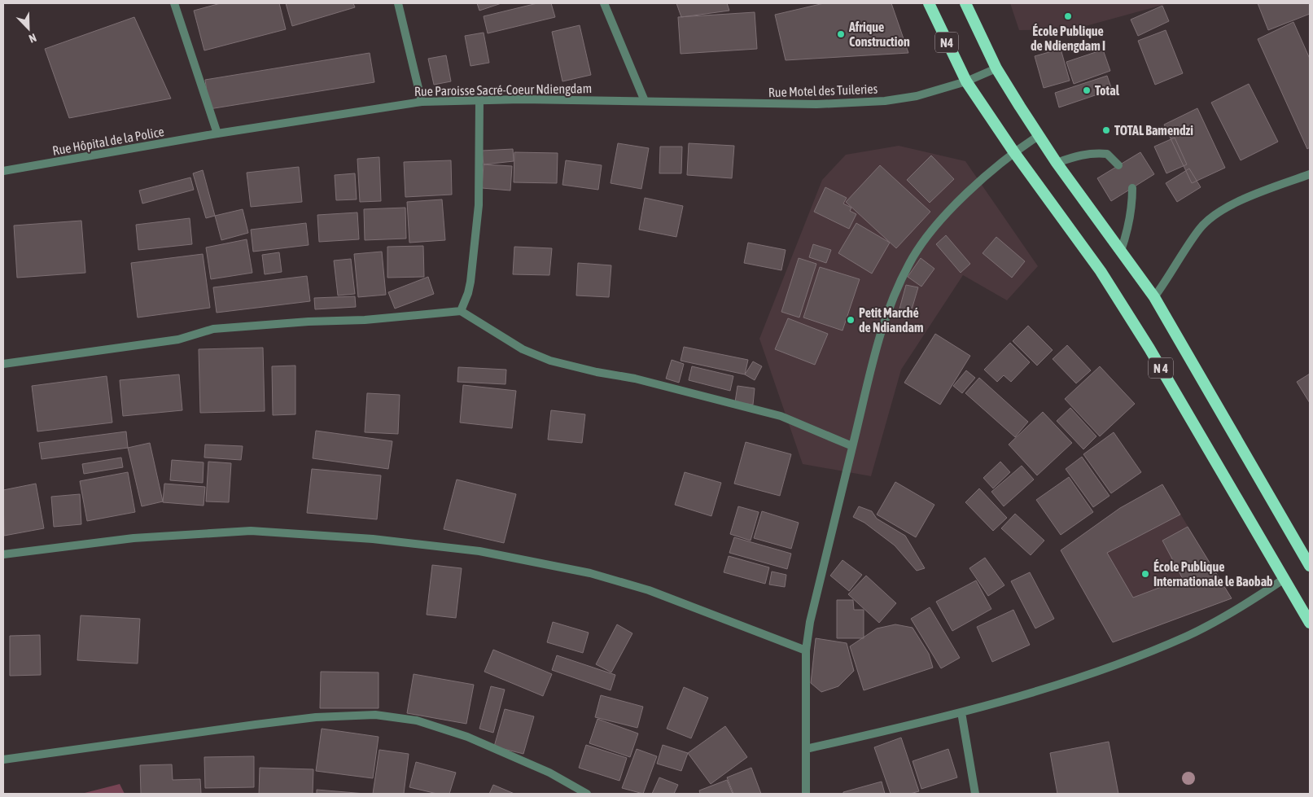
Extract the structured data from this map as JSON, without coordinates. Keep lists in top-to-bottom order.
{
  "streets": {
    "highway": ["N4", "N 4"],
    "street": ["Rue Paroisse Sacré-Coeur Ndiengdam", "Rue Motel des Tuileries", "Rue Hôpital de la Police"]
  },
  "crossings": [
    ["N4", "Rue Motel des Tuileries"],
    ["N4", "N 4"],
    ["Rue Paroisse Sacré-Coeur Ndiengdam", "Rue Motel des Tuileries"],
    ["Rue Paroisse Sacré-Coeur Ndiengdam", "Rue Hôpital de la Police"],
    ["Rue Motel des Tuileries", "N 4"]
  ],
  "places": [
    "École Publique de Ndiengdam I",
    "Afrique Construction",
    "Total",
    "TOTAL Bamendzi",
    "Petit Marché de Ndiandam",
    "École Publique Internationale le Baobab"
  ],
  "north": "bottom right"
}
